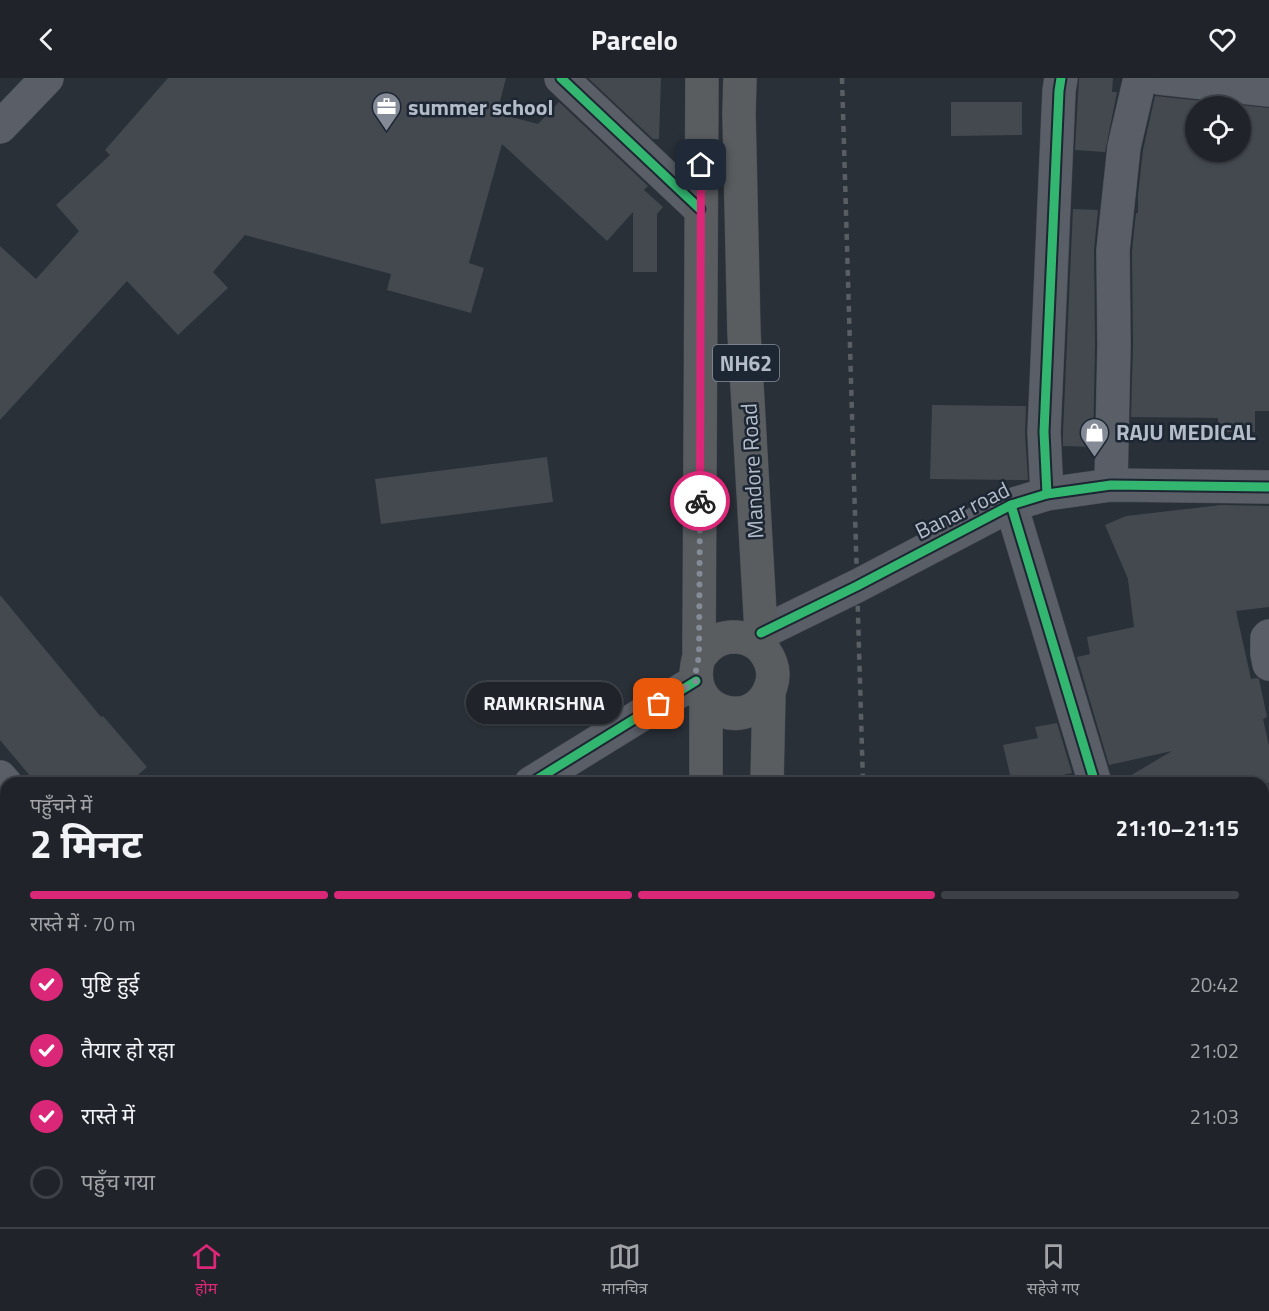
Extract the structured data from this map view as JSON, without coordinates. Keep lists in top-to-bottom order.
{
  "streets": {
    "highway": ["NH62", "Mandore Road"],
    "street": ["Banar road"]
  },
  "crossings": [
    ["NH62", "Mandore Road"],
    ["NH62", "Banar road"],
    ["Mandore Road", "Banar road"]
  ],
  "places": {
    "office": ["summer school"],
    "shop": ["RAJU MEDICAL"],
    "other": ["RAMKRISHNA"]
  },
  "page": {
    "header": "Parcelo",
    "bubble": "RAMKRISHNA",
    "heading": ["2 मिनट", "पहुँचने में", "21:10–21:15"],
    "bar": "रास्ते में · 70 m",
    "list": [
      ["पुष्टि हुई", "20:42"],
      ["तैयार हो रहा", "21:02"],
      ["रास्ते में", "21:03"],
      "पहुँच गया"
    ],
    "tabs": ["होम", "मानचित्र", "सहेजे गए"]
  }
}
